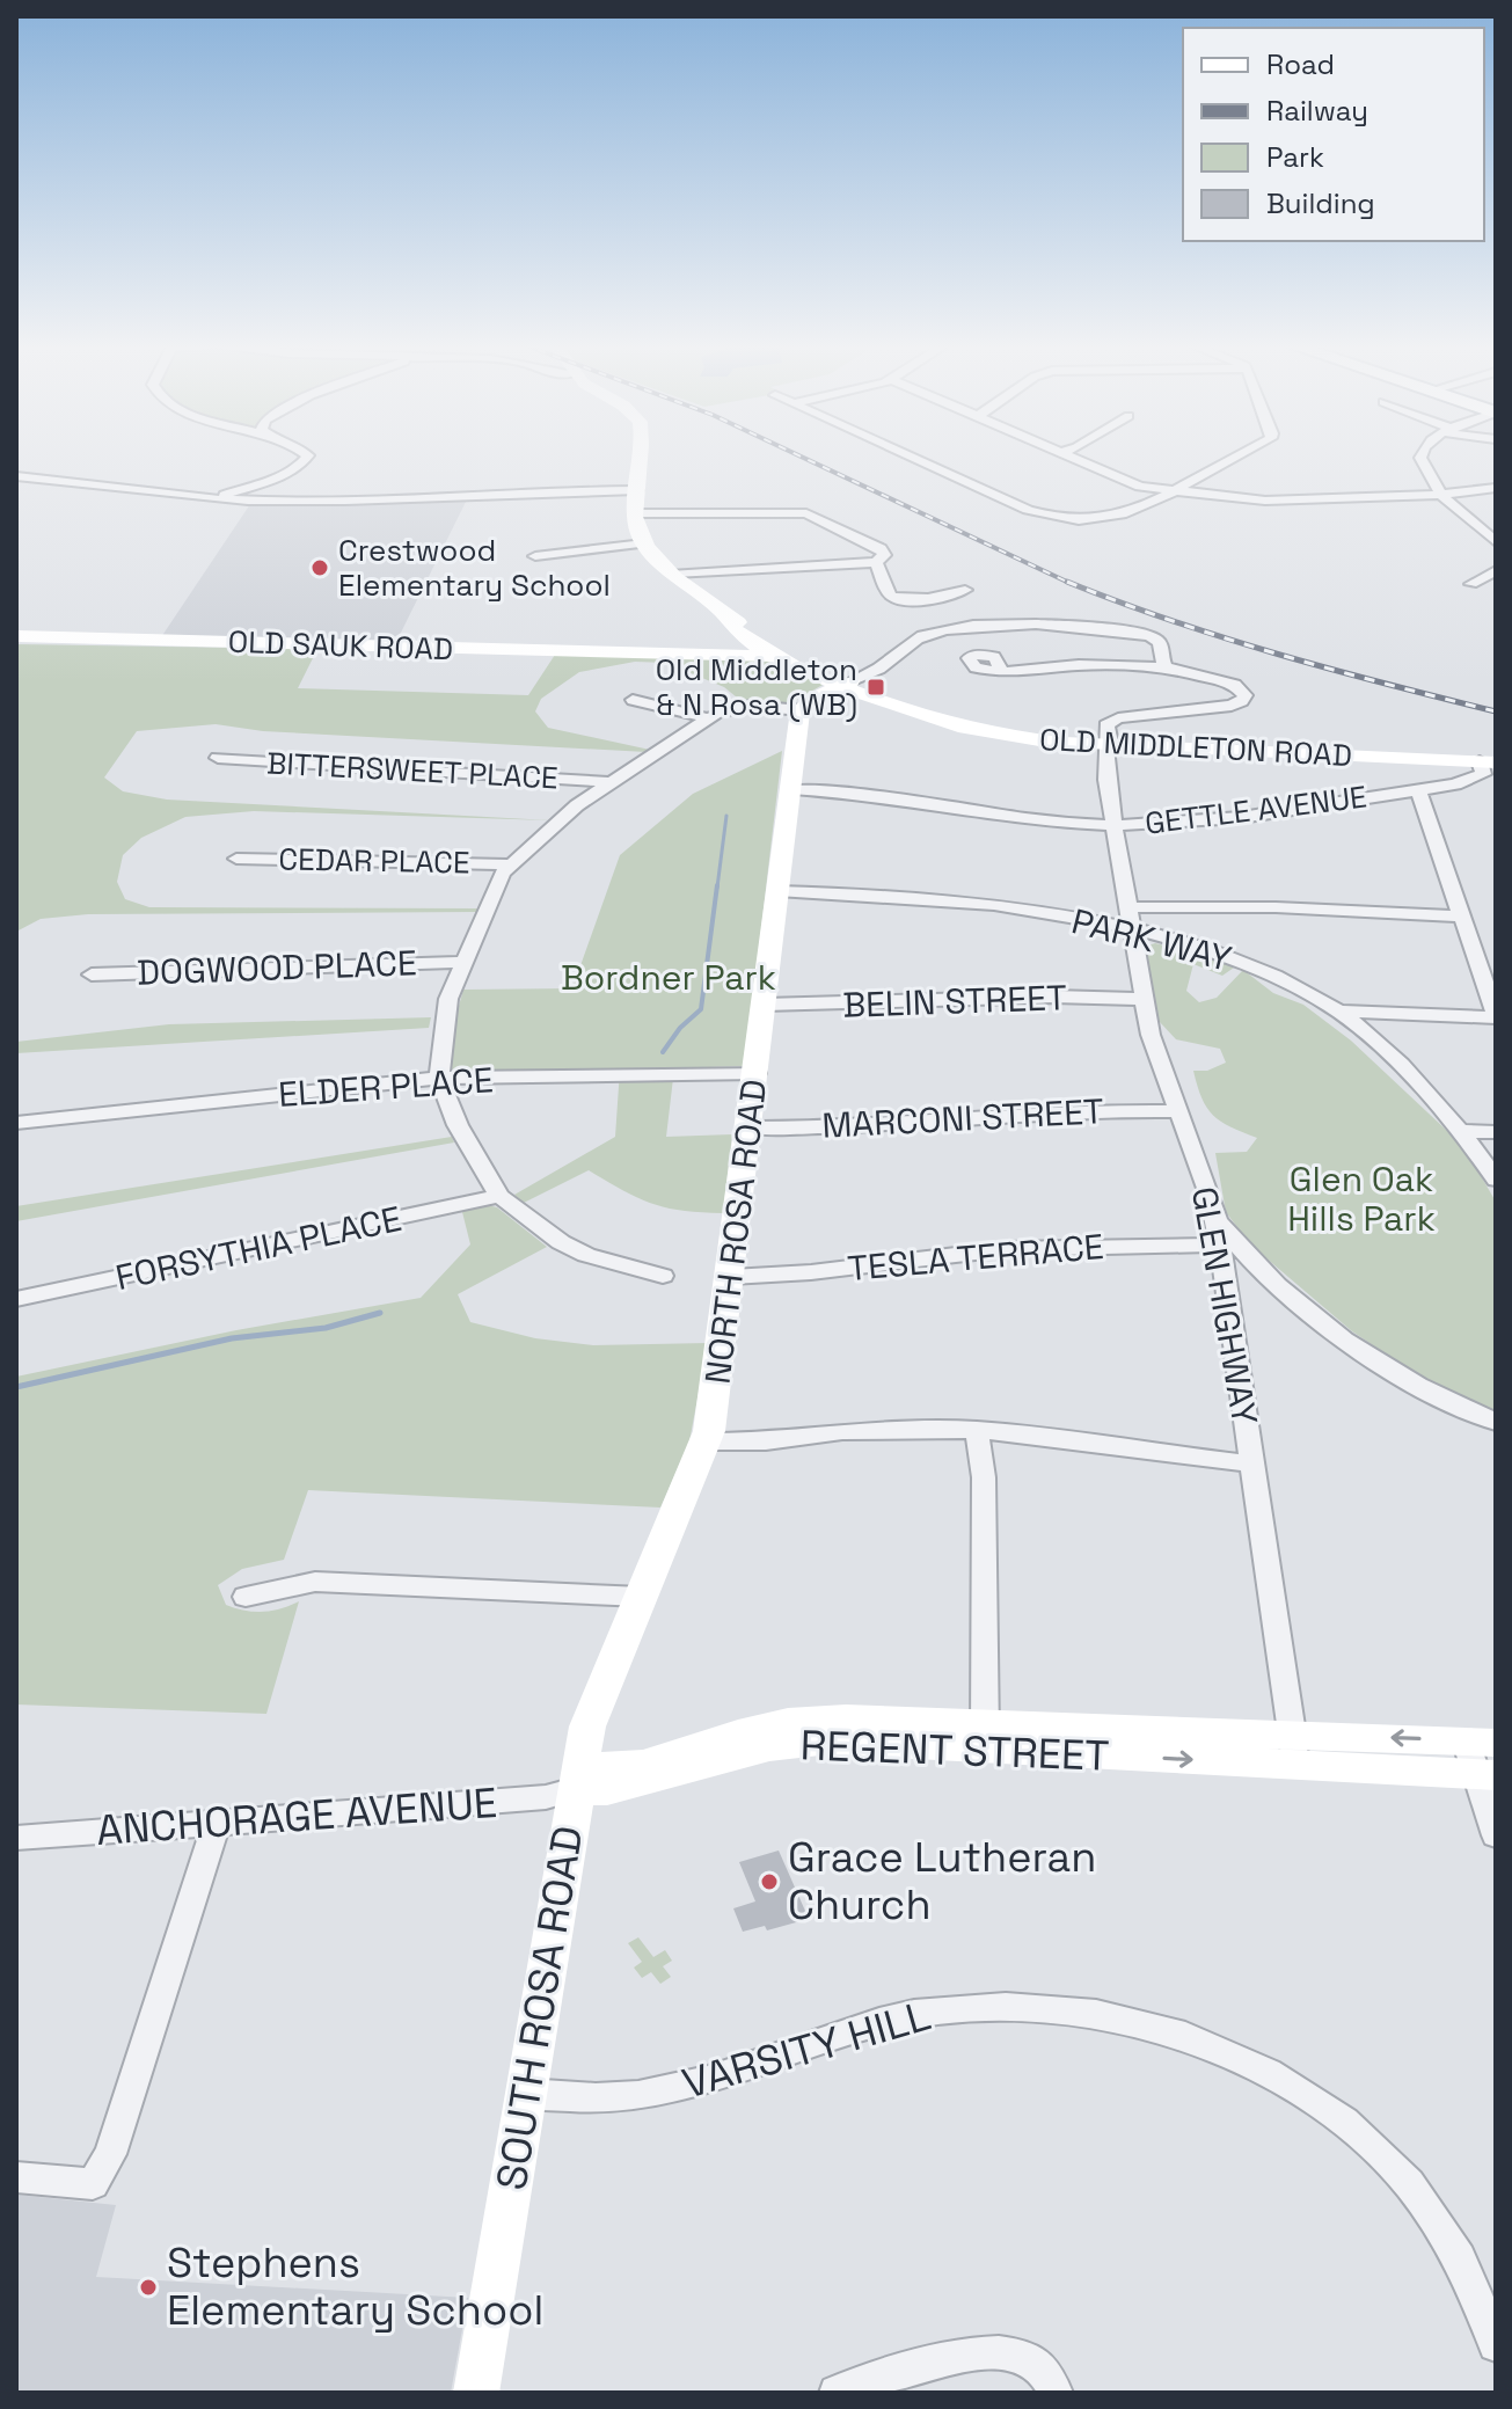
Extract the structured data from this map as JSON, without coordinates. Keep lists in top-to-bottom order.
{
  "streets": {
    "street": [
      "OLD SAUK ROAD",
      "OLD MIDDLETON ROAD",
      "BITTERSWEET PLACE",
      "GETTLE AVENUE",
      "CEDAR PLACE",
      "PARK WAY",
      "DOGWOOD PLACE",
      "BELIN STREET",
      "ELDER PLACE",
      "MARCONI STREET",
      "NORTH ROSA ROAD",
      "FORSYTHIA PLACE",
      "TESLA TERRACE",
      "GLEN HIGHWAY",
      "REGENT STREET",
      "ANCHORAGE AVENUE",
      "SOUTH ROSA ROAD",
      "VARSITY HILL"
    ]
  },
  "crossings": [
    ["OLD SAUK ROAD", "OLD MIDDLETON ROAD"],
    ["OLD MIDDLETON ROAD", "GETTLE AVENUE"],
    ["OLD MIDDLETON ROAD", "GLEN HIGHWAY"],
    ["GETTLE AVENUE", "NORTH ROSA ROAD"],
    ["GETTLE AVENUE", "GLEN HIGHWAY"],
    ["PARK WAY", "NORTH ROSA ROAD"],
    ["PARK WAY", "GLEN HIGHWAY"],
    ["BELIN STREET", "NORTH ROSA ROAD"],
    ["BELIN STREET", "GLEN HIGHWAY"],
    ["ELDER PLACE", "NORTH ROSA ROAD"],
    ["MARCONI STREET", "NORTH ROSA ROAD"],
    ["MARCONI STREET", "GLEN HIGHWAY"],
    ["NORTH ROSA ROAD", "TESLA TERRACE"],
    ["NORTH ROSA ROAD", "REGENT STREET"],
    ["NORTH ROSA ROAD", "ANCHORAGE AVENUE"],
    ["NORTH ROSA ROAD", "SOUTH ROSA ROAD"],
    ["TESLA TERRACE", "GLEN HIGHWAY"],
    ["GLEN HIGHWAY", "REGENT STREET"],
    ["REGENT STREET", "ANCHORAGE AVENUE"],
    ["REGENT STREET", "SOUTH ROSA ROAD"],
    ["ANCHORAGE AVENUE", "SOUTH ROSA ROAD"],
    ["SOUTH ROSA ROAD", "VARSITY HILL"]
  ],
  "parks": ["Bordner Park", "Glen Oak Hills Park"],
  "places": {
    "other": ["Crestwood Elementary School", "Grace Lutheran Church", "Stephens Elementary School"],
    "transit": ["Old Middleton & N Rosa (WB)"]
  },
  "legend": [
    "Road",
    "Railway",
    "Park",
    "Building"
  ]
}
